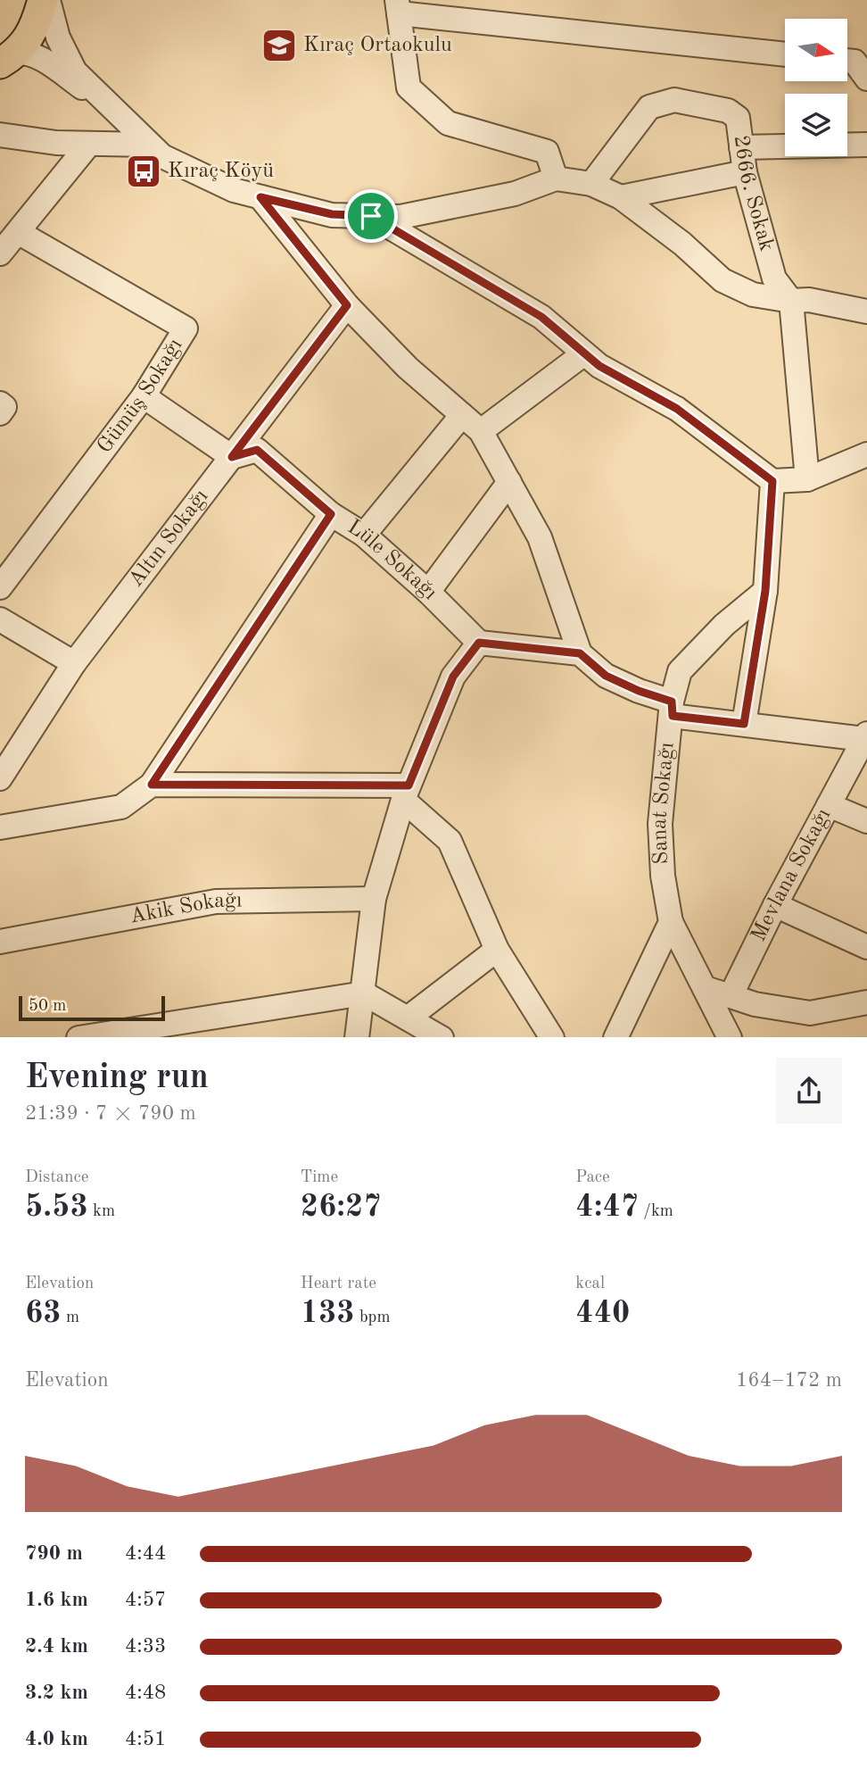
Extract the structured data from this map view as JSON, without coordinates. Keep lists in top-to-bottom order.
{
  "streets": {
    "street": [
      "2666. Sokak",
      "Gümüş Sokağı",
      "Altın Sokağı",
      "Lüle Sokağı",
      "Sanat Sokağı",
      "Mevlana Sokağı",
      "Akik Sokağı"
    ]
  },
  "crossings": [
    ["Altın Sokağı", "Lüle Sokağı"]
  ],
  "places": {
    "school or university": ["Kıraç Ortaokulu"],
    "bus stop": ["Kıraç Köyü"]
  },
  "scale_bar": "50 m",
  "north": "right",
  "page": {
    "scale": "50 m",
    "heading": ["Evening run", "21:39 · 7 × 790 m"],
    "stats": [
      ["Distance", "5.53 km"],
      ["Time", "26:27"],
      ["Pace", "4:47 /km"],
      ["Elevation", "63 m"],
      ["Heart rate", "133 bpm"],
      ["kcal", "440"]
    ],
    "chart": ["Elevation", "164–172 m"],
    "list": [
      {
        "name": "790 m",
        "note": "4:44"
      },
      {
        "name": "1.6 km",
        "note": "4:57"
      },
      {
        "name": "2.4 km",
        "note": "4:33"
      },
      {
        "name": "3.2 km",
        "note": "4:48"
      },
      {
        "name": "4.0 km",
        "note": "4:51"
      }
    ]
  }
}
